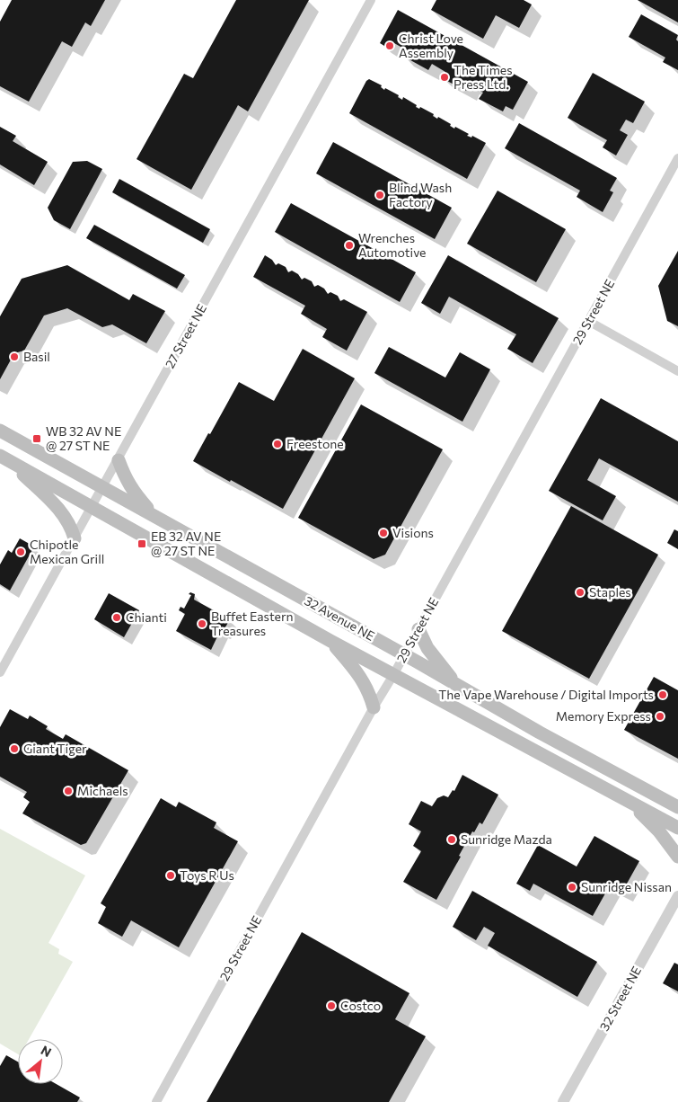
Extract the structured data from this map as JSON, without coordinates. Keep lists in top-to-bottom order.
{
  "streets": {
    "main road": ["32 Avenue NE"],
    "street": ["29 Street NE", "27 Street NE", "32 Street NE"]
  },
  "crossings": [
    ["29 Street NE", "32 Avenue NE"],
    ["27 Street NE", "32 Avenue NE"]
  ],
  "places": {
    "other": [
      "Christ Love Assembly",
      "The Times Press Ltd.",
      "Blind Wash Factory",
      "Wrenches Automotive",
      "Basil",
      "Freestone",
      "Visions",
      "Chipotle Mexican Grill",
      "Staples",
      "Chianti",
      "Buffet Eastern Treasures",
      "The Vape Warehouse / Digital Imports",
      "Memory Express",
      "Giant Tiger",
      "Michaels",
      "Sunridge Mazda",
      "Toys R Us",
      "Sunridge Nissan",
      "Costco"
    ],
    "transit": ["WB 32 AV NE @ 27 ST NE", "EB 32 AV NE @ 27 ST NE"]
  },
  "north": "top right"
}
